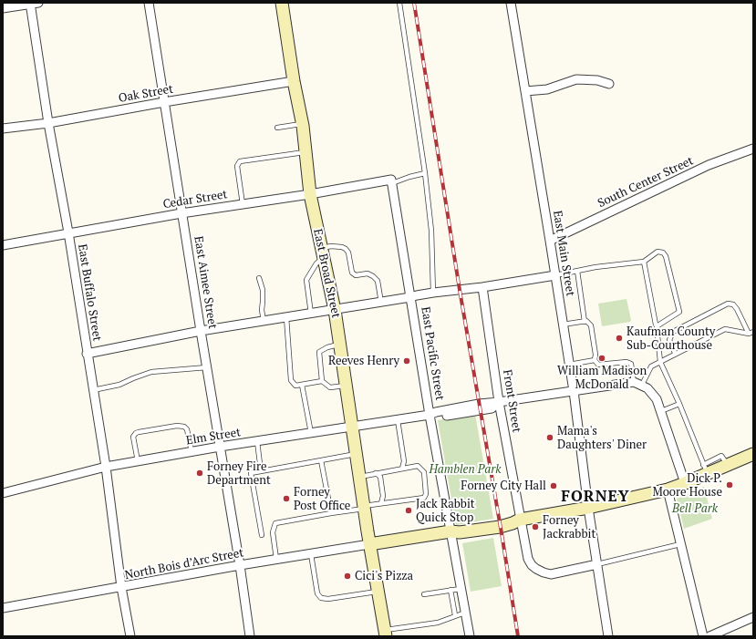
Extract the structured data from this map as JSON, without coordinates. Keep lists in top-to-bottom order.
{
  "streets": {
    "main road": ["East Broad Street"],
    "street": [
      "Oak Street",
      "South Center Street",
      "Cedar Street",
      "East Main Street",
      "East Aimee Street",
      "East Buffalo Street",
      "East Pacific Street",
      "Front Street",
      "Elm Street",
      "North Bois d’Arc Street"
    ]
  },
  "crossings": [
    ["Oak Street", "East Broad Street"],
    ["Oak Street", "East Aimee Street"],
    ["Oak Street", "East Buffalo Street"],
    ["South Center Street", "East Main Street"],
    ["Cedar Street", "East Broad Street"],
    ["Cedar Street", "East Aimee Street"],
    ["Cedar Street", "East Buffalo Street"],
    ["Cedar Street", "East Pacific Street"],
    ["East Main Street", "Front Street"],
    ["East Main Street", "Elm Street"],
    ["East Broad Street", "Elm Street"],
    ["East Broad Street", "North Bois d’Arc Street"],
    ["East Aimee Street", "Elm Street"],
    ["East Aimee Street", "North Bois d’Arc Street"],
    ["East Buffalo Street", "Elm Street"],
    ["East Buffalo Street", "North Bois d’Arc Street"],
    ["East Pacific Street", "Elm Street"],
    ["Front Street", "Elm Street"]
  ],
  "districts": ["FORNEY"],
  "parks": ["Hamblen Park", "Bell Park"],
  "places": [
    "Kaufman County Sub-Courthouse",
    "William Madison McDonald",
    "Reeves Henry",
    "Mama's Daughters' Diner",
    "Forney Fire Department",
    "Dick P. Moore House",
    "Forney City Hall",
    "Forney Post Office",
    "Jack Rabbit Quick Stop",
    "Forney Jackrabbit",
    "Cici's Pizza"
  ]
}
